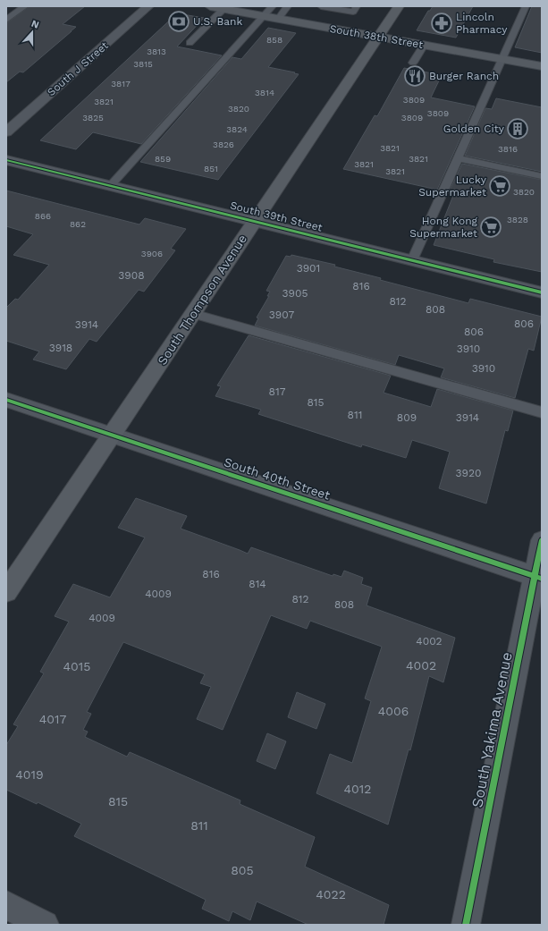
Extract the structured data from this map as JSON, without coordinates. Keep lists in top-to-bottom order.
{
  "streets": {
    "main road": ["South 38th Street", "South Thompson Avenue"],
    "street": [
      "South J Street",
      "South 39th Street",
      "South 40th Street",
      "South Yakima Avenue"
    ]
  },
  "crossings": [
    ["South 38th Street", "South Thompson Avenue"],
    ["South 39th Street", "South Thompson Avenue"],
    ["South Thompson Avenue", "South 40th Street"],
    ["South 40th Street", "South Yakima Avenue"]
  ],
  "places": {
    "bank": ["U.S. Bank"],
    "pharmacy": ["Lincoln Pharmacy"],
    "restaurant": ["Burger Ranch"],
    "building": ["Golden City"],
    "supermarket": ["Lucky Supermarket", "Hong Kong Supermarket"]
  },
  "house_numbers": [
    "858",
    "3813",
    "3815",
    "3817",
    "3814",
    "3809",
    "3821",
    "3820",
    "3809",
    "3825",
    "3809",
    "3824",
    "3826",
    "3821",
    "3816",
    "859",
    "3821",
    "3821",
    "851",
    "3821",
    "3820",
    "866",
    "3828",
    "862",
    "3906",
    "3901",
    "3908",
    "816",
    "3905",
    "812",
    "808",
    "3907",
    "806",
    "3914",
    "806",
    "3918",
    "3910",
    "3910",
    "817",
    "815",
    "811",
    "809",
    "3914",
    "3920",
    "816",
    "814",
    "4009",
    "812",
    "808",
    "4009",
    "4002",
    "4002",
    "4015",
    "4006",
    "4017",
    "4019",
    "4012",
    "815",
    "811",
    "805",
    "4022"
  ],
  "north": "top"
}
